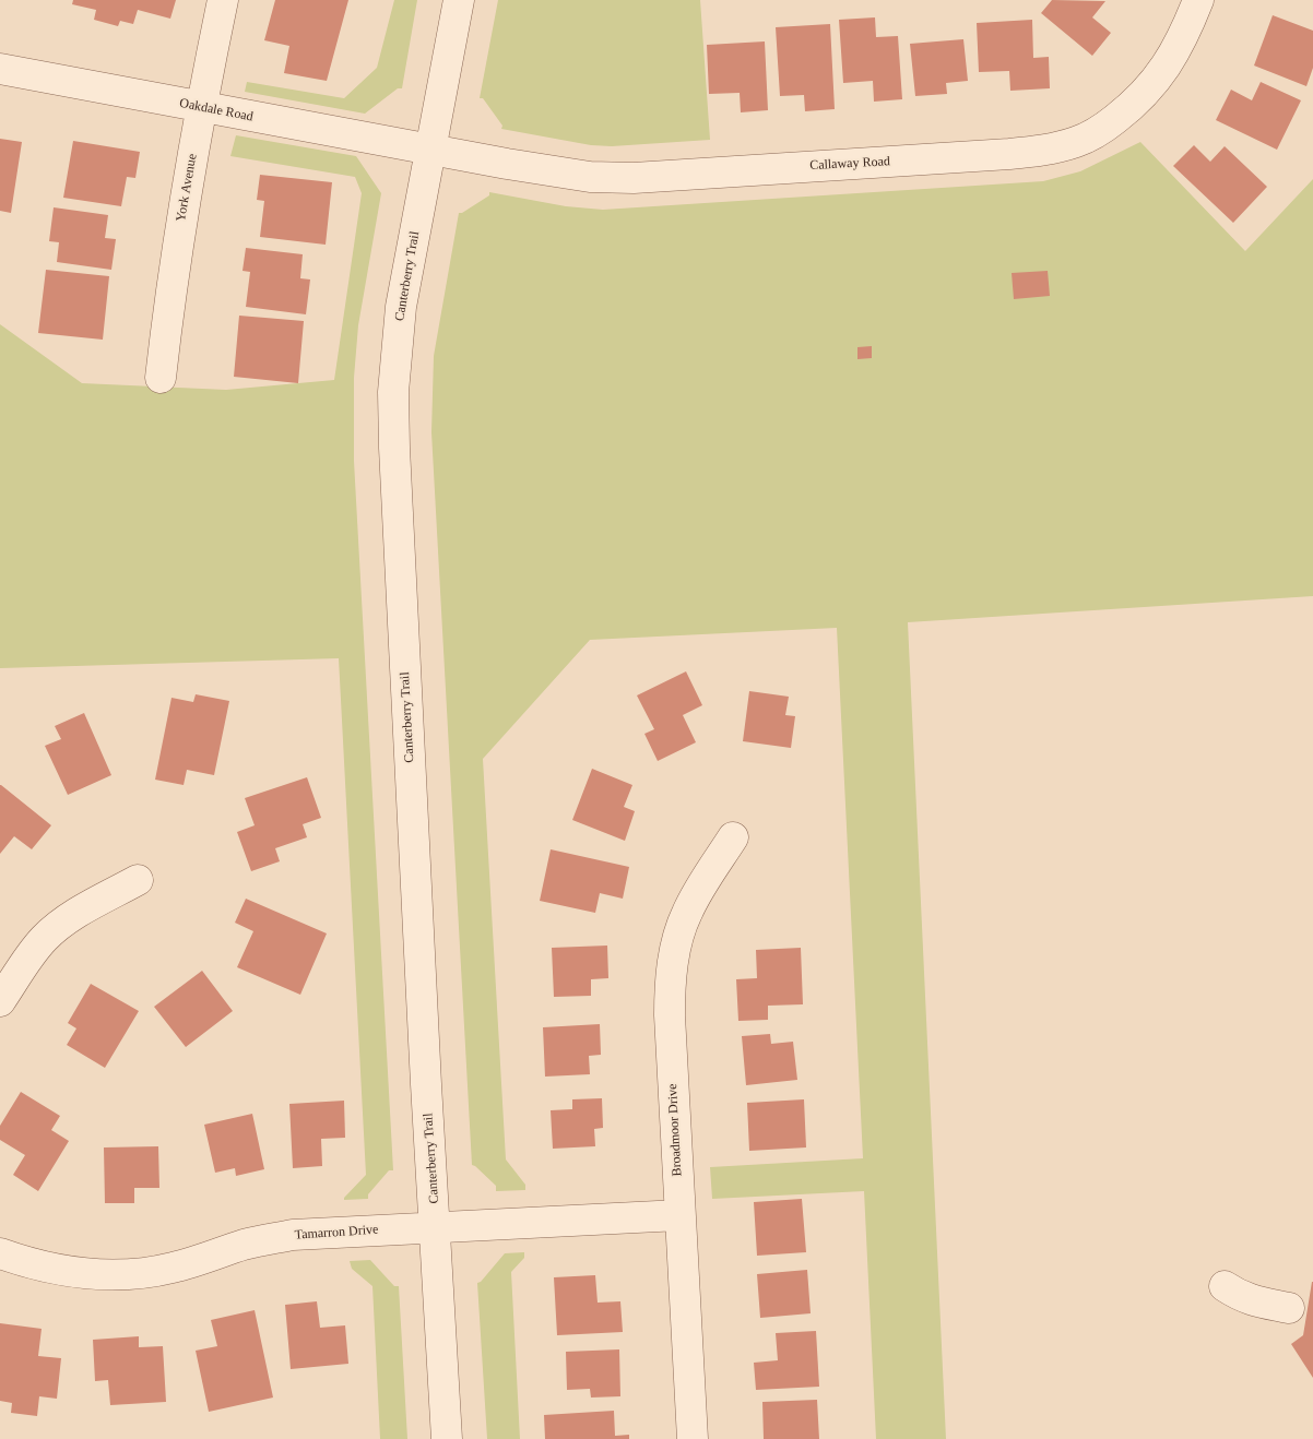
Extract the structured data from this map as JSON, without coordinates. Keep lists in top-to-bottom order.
{
  "streets": {
    "street": [
      "Oakdale Road",
      "Callaway Road",
      "York Avenue",
      "Canterberry Trail",
      "Broadmoor Drive",
      "Tamarron Drive"
    ]
  },
  "crossings": [
    ["Oakdale Road", "Callaway Road"],
    ["Oakdale Road", "York Avenue"],
    ["Oakdale Road", "Canterberry Trail"],
    ["Callaway Road", "Canterberry Trail"],
    ["Canterberry Trail", "Tamarron Drive"],
    ["Broadmoor Drive", "Tamarron Drive"]
  ]
}
